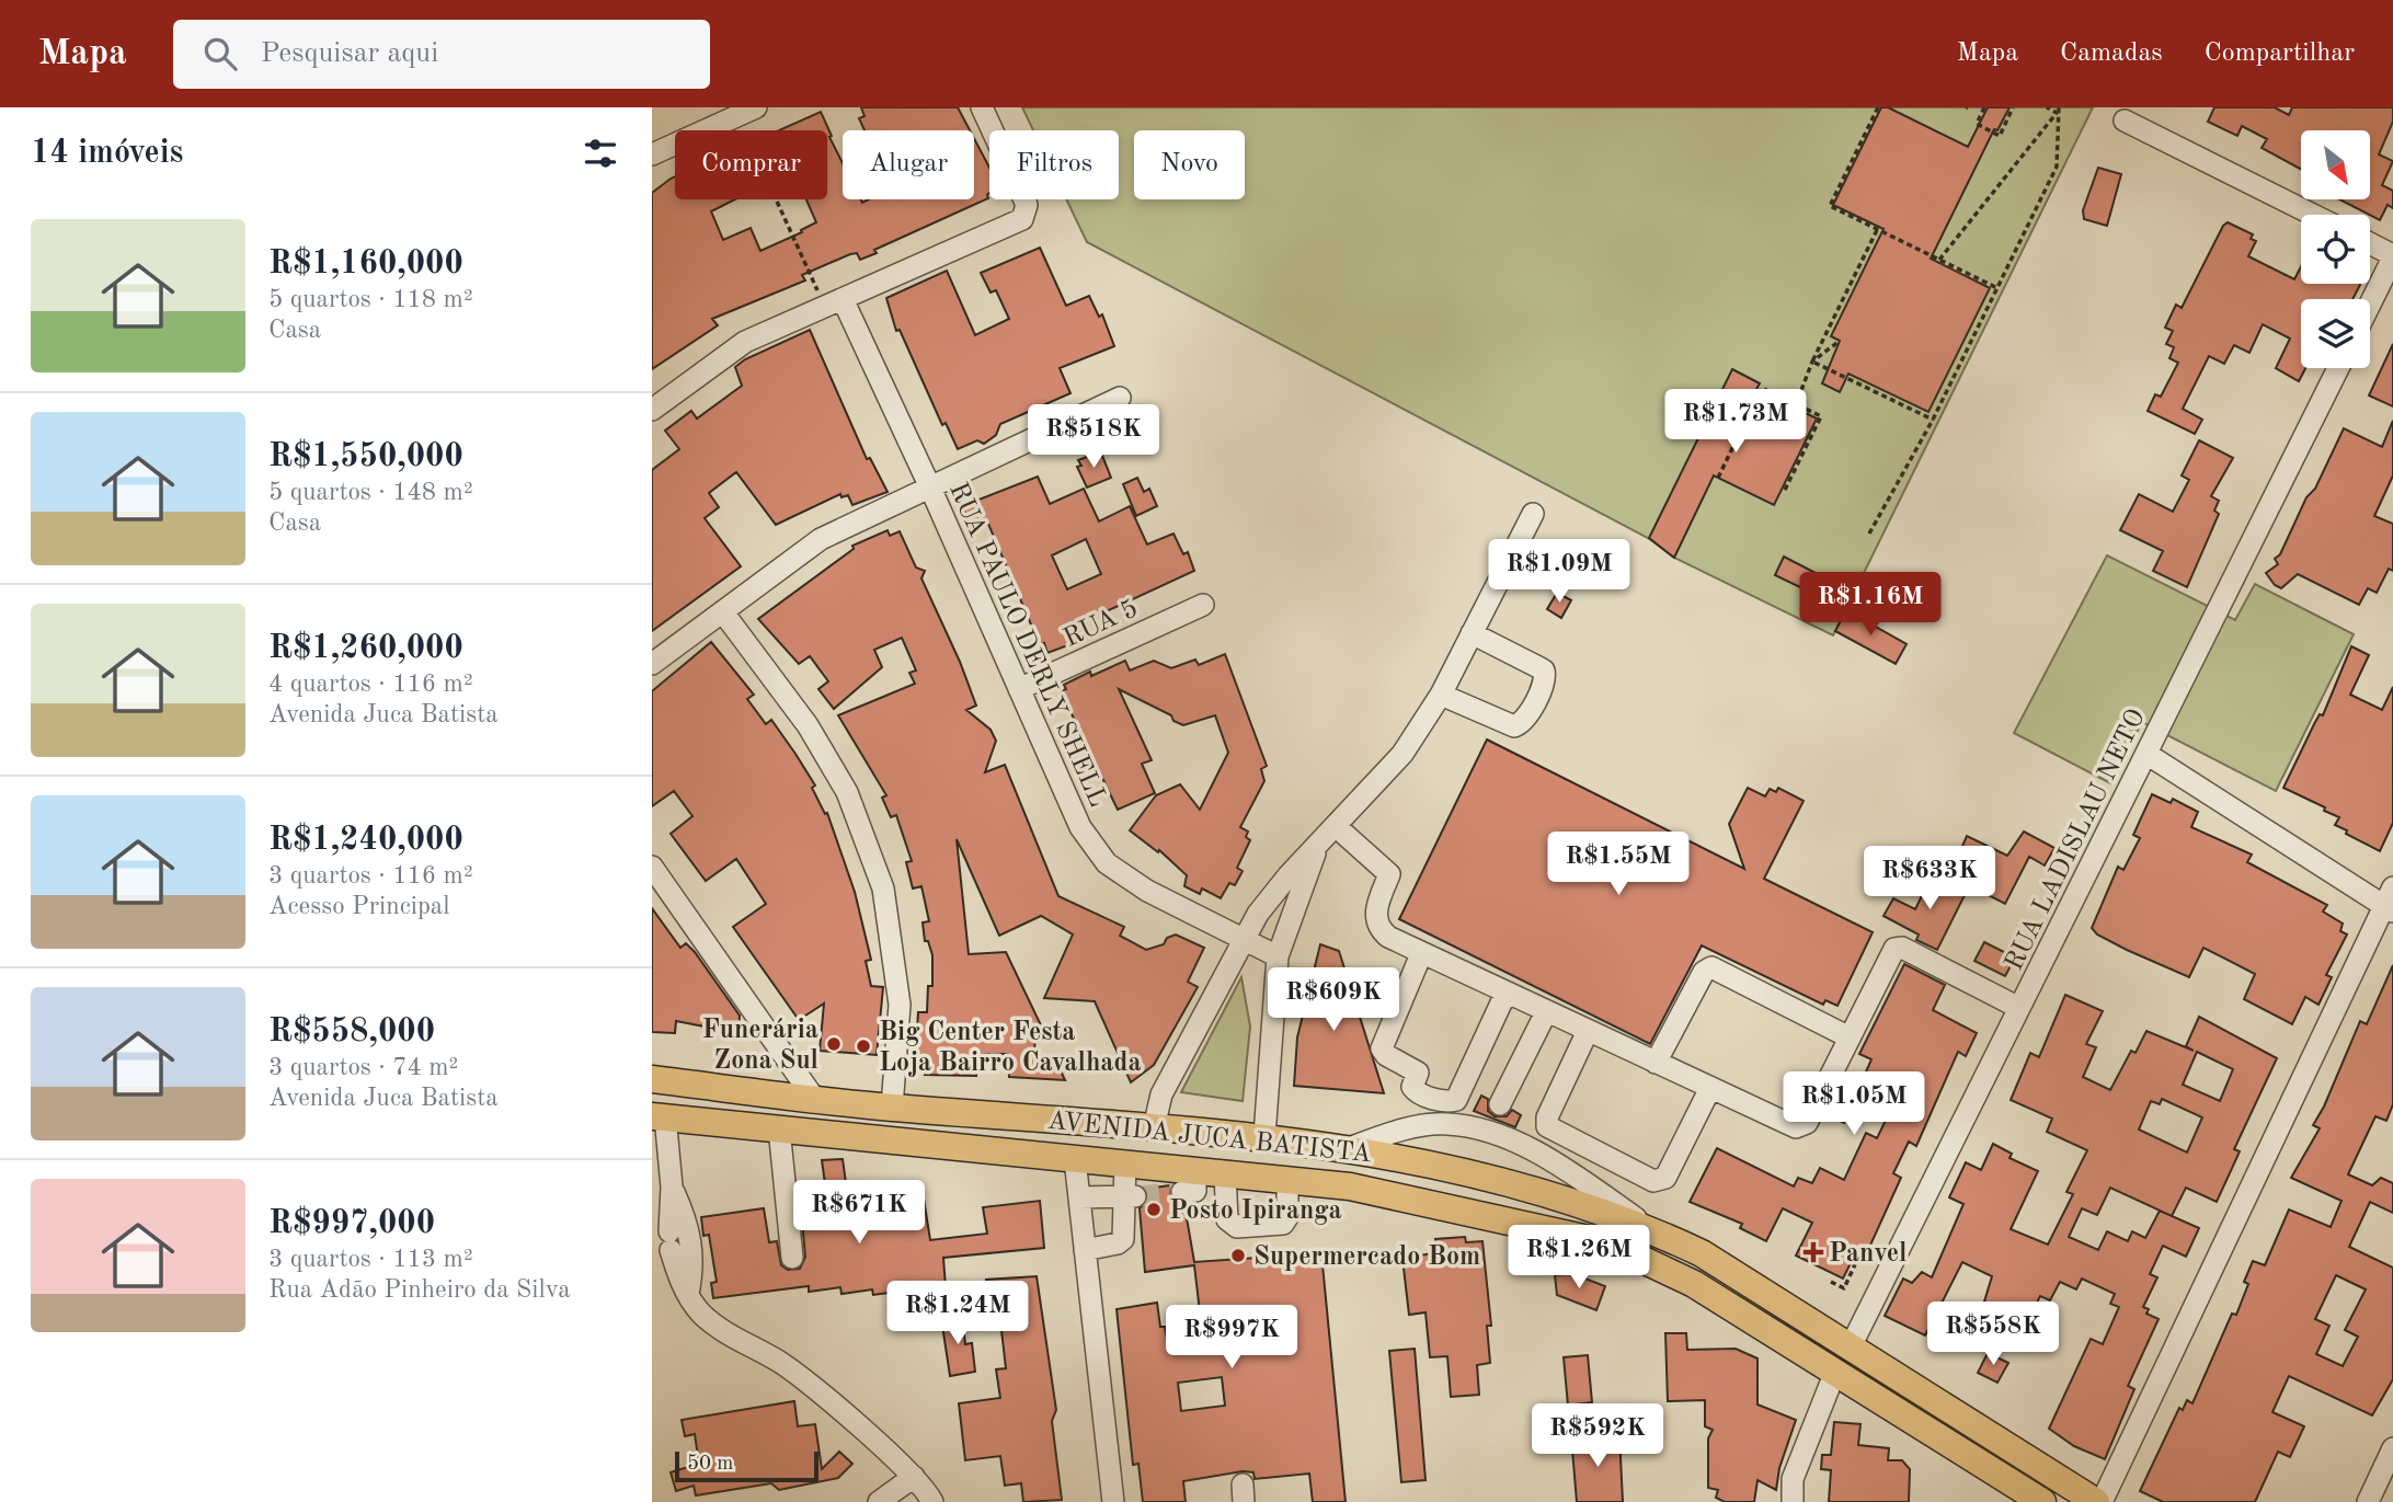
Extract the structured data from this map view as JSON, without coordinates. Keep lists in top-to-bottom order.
{
  "streets": {
    "main road": ["AVENIDA JUCA BATISTA"],
    "street": ["RUA 5", "RUA PAULO DERLY SHELL", "RUA LADISLAU NETO"]
  },
  "crossings": [
    ["RUA 5", "RUA PAULO DERLY SHELL"],
    ["RUA LADISLAU NETO", "AVENIDA JUCA BATISTA"]
  ],
  "places": {
    "other": [
      "Funerária Zona Sul",
      "Big Center Festa Loja Bairro Cavalhada",
      "Posto Ipiranga",
      "Supermercado Bom"
    ],
    "health": ["Panvel"]
  },
  "scale_bar": "50 m",
  "north": "bottom right",
  "page": {
    "header": "Mapa",
    "search": "Pesquisar aqui",
    "nav": ["Mapa", "Camadas", "Compartilhar"],
    "heading": "14 imóveis",
    "chip": [
      "Comprar",
      "Alugar",
      "Filtros",
      "Novo"
    ],
    "list": [
      {
        "name": "R$1,160,000",
        "note": "5 quartos · 118 m² · Casa"
      },
      {
        "name": "R$1,550,000",
        "note": "5 quartos · 148 m² · Casa"
      },
      {
        "name": "R$1,260,000",
        "note": "4 quartos · 116 m² · Avenida Juca Batista"
      },
      {
        "name": "R$1,240,000",
        "note": "3 quartos · 116 m² · Acesso Principal"
      },
      {
        "name": "R$558,000",
        "note": "3 quartos · 74 m² · Avenida Juca Batista"
      },
      {
        "name": "R$997,000",
        "note": "3 quartos · 113 m² · Rua Adão Pinheiro da Silva"
      }
    ],
    "price": [
      "R$1.73M",
      "R$518K",
      "R$1.09M",
      "R$1.16M",
      "R$1.55M",
      "R$633K",
      "R$609K",
      "R$1.05M",
      "R$671K",
      "R$1.26M",
      "R$1.24M",
      "R$558K",
      "R$997K",
      "R$592K"
    ],
    "scale": "50 m"
  }
}
